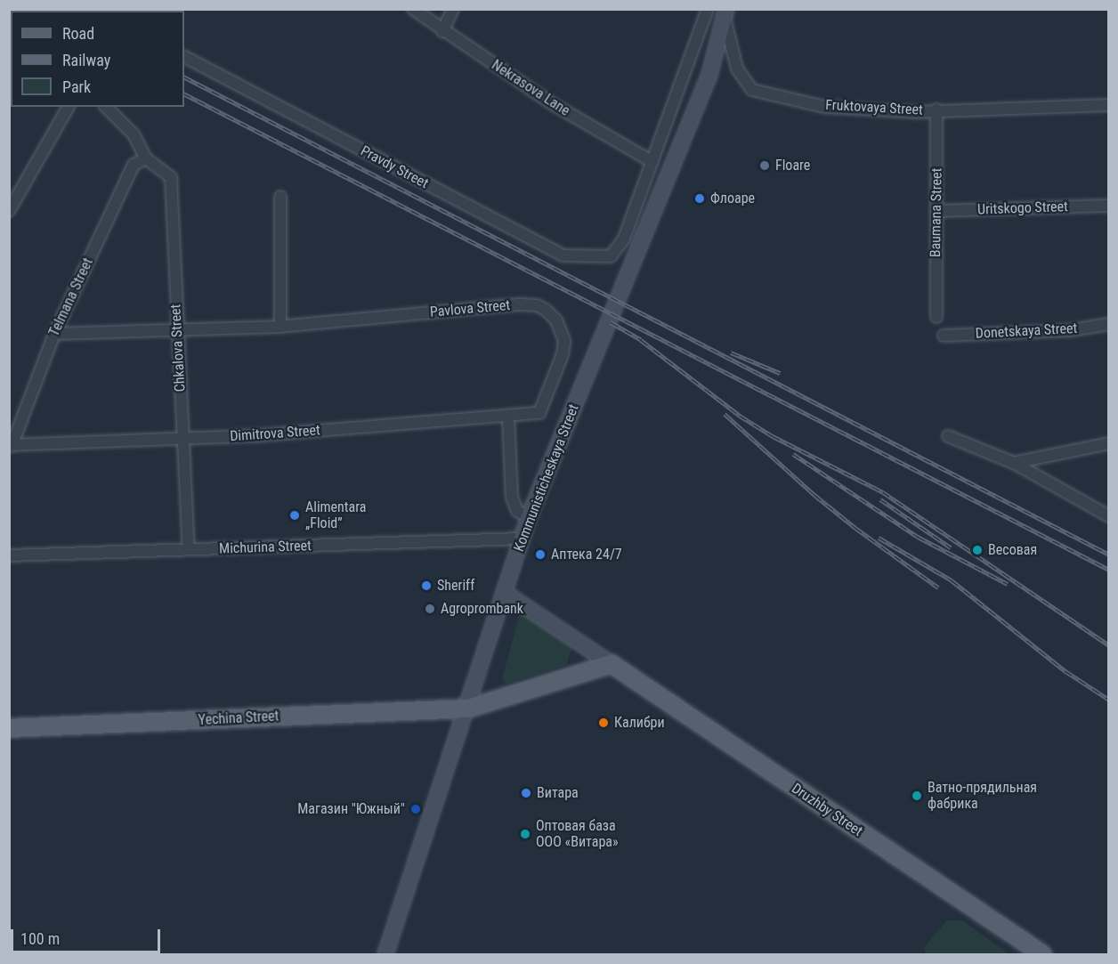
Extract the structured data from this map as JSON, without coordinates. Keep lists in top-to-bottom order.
{
  "streets": {
    "main road": ["Kommunisticheskaya Street", "Yechina Street", "Druzhby Street"],
    "street": [
      "Nekrasova Lane",
      "Fruktovaya Street",
      "Pravdy Street",
      "Uritskogo Street",
      "Baumana Street",
      "Telmana Street",
      "Pavlova Street",
      "Donetskaya Street",
      "Chkalova Street",
      "Dimitrova Street",
      "Michurina Street"
    ]
  },
  "crossings": [
    ["Nekrasova Lane", "Pravdy Street"],
    ["Fruktovaya Street", "Baumana Street"],
    ["Fruktovaya Street", "Kommunisticheskaya Street"],
    ["Uritskogo Street", "Baumana Street"],
    ["Telmana Street", "Pavlova Street"],
    ["Telmana Street", "Chkalova Street"],
    ["Telmana Street", "Dimitrova Street"],
    ["Pavlova Street", "Chkalova Street"],
    ["Pavlova Street", "Dimitrova Street"],
    ["Chkalova Street", "Dimitrova Street"],
    ["Chkalova Street", "Michurina Street"],
    ["Kommunisticheskaya Street", "Michurina Street"],
    ["Kommunisticheskaya Street", "Yechina Street"],
    ["Kommunisticheskaya Street", "Druzhby Street"]
  ],
  "places": [
    "Floare",
    "Флоаре",
    "Alimentara „Floid”",
    "Весовая",
    "Аптека 24/7",
    "Sheriff",
    "Agroprombank",
    "Калибри",
    "Витара",
    "Ватно-прядильная фабрика",
    "Магазин \"Южный\"",
    "Оптовая база ООО «Витара»"
  ],
  "legend": ["Road", "Railway", "Park"],
  "scale_bar": "100 m"
}
